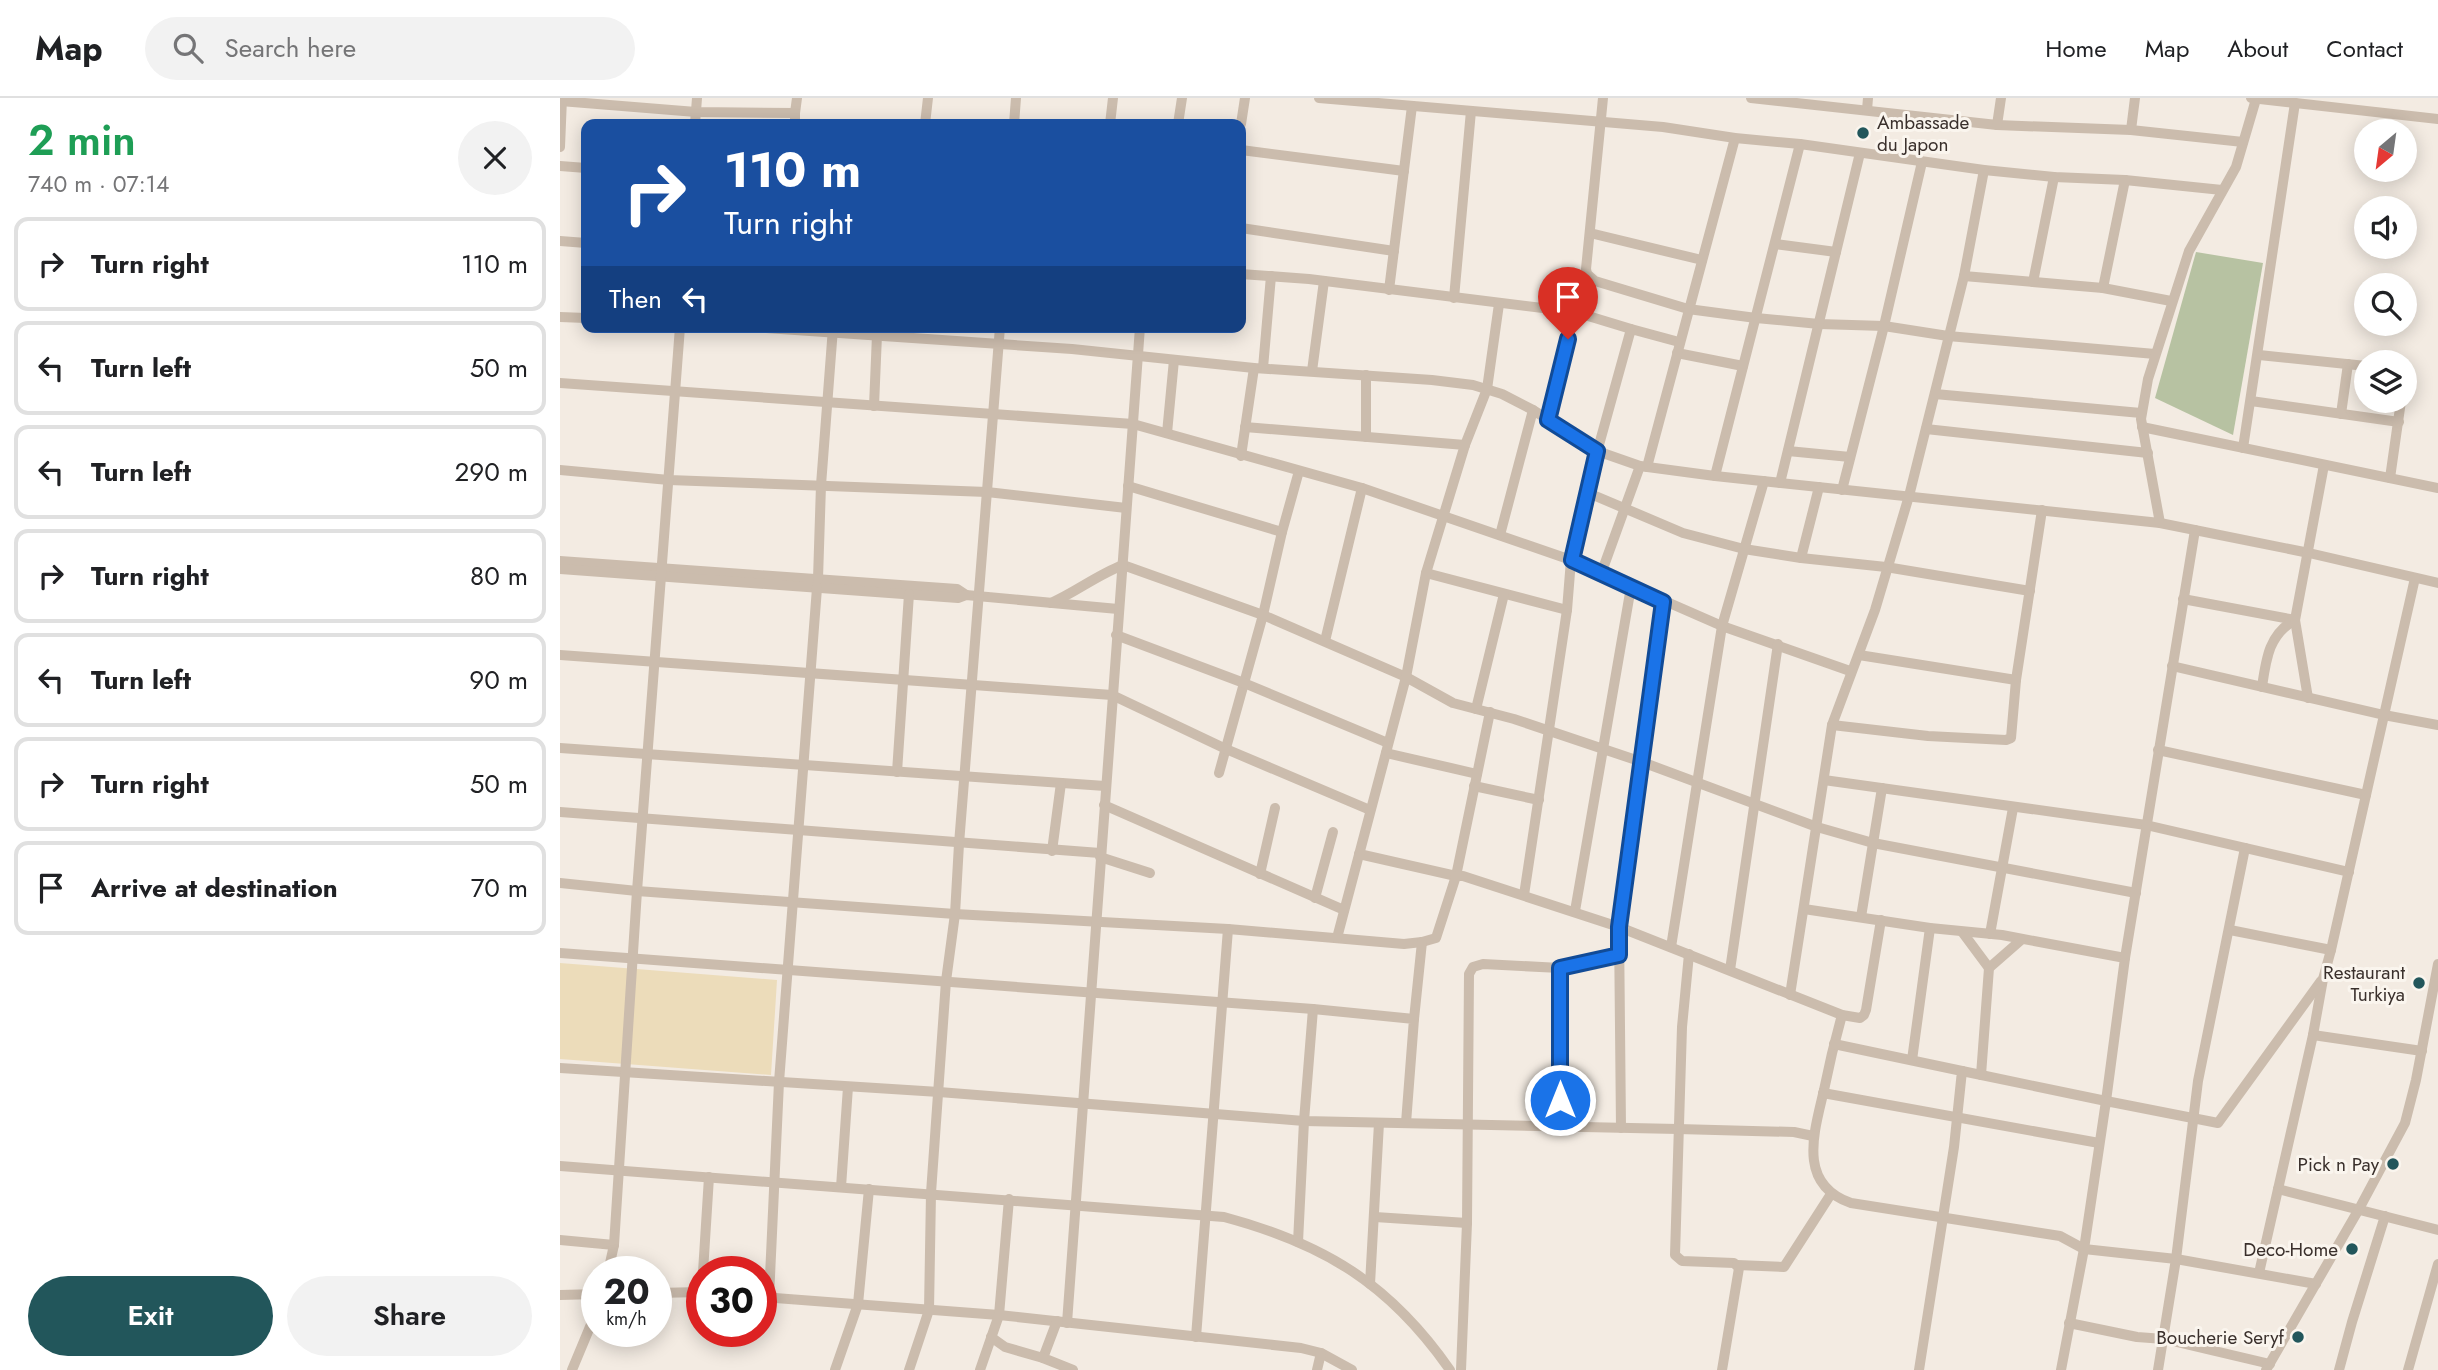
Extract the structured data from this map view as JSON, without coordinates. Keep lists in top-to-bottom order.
{
  "places": [
    "Ambassade du Japon",
    "Restaurant Turkiya",
    "Pick n Pay",
    "Deco-Home",
    "Boucherie Seryf"
  ],
  "north": "bottom left",
  "page": {
    "header": "Map",
    "search": "Search here",
    "nav": [
      "Home",
      "Map",
      "About",
      "Contact"
    ],
    "heading": ["2 min", "740 m · 07:14"],
    "turn": ["110 m", "Turn right"],
    "list": [
      {
        "name": "Turn right",
        "value": "110 m"
      },
      {
        "name": "Turn left",
        "value": "50 m"
      },
      {
        "name": "Turn left",
        "value": "290 m"
      },
      {
        "name": "Turn right",
        "value": "80 m"
      },
      {
        "name": "Turn left",
        "value": "90 m"
      },
      {
        "name": "Turn right",
        "value": "50 m"
      },
      {
        "name": "Arrive at destination",
        "value": "70 m"
      }
    ],
    "then": "Then",
    "speed": "20 km/h",
    "limit": "30",
    "buttons": ["Exit", "Share"]
  }
}
